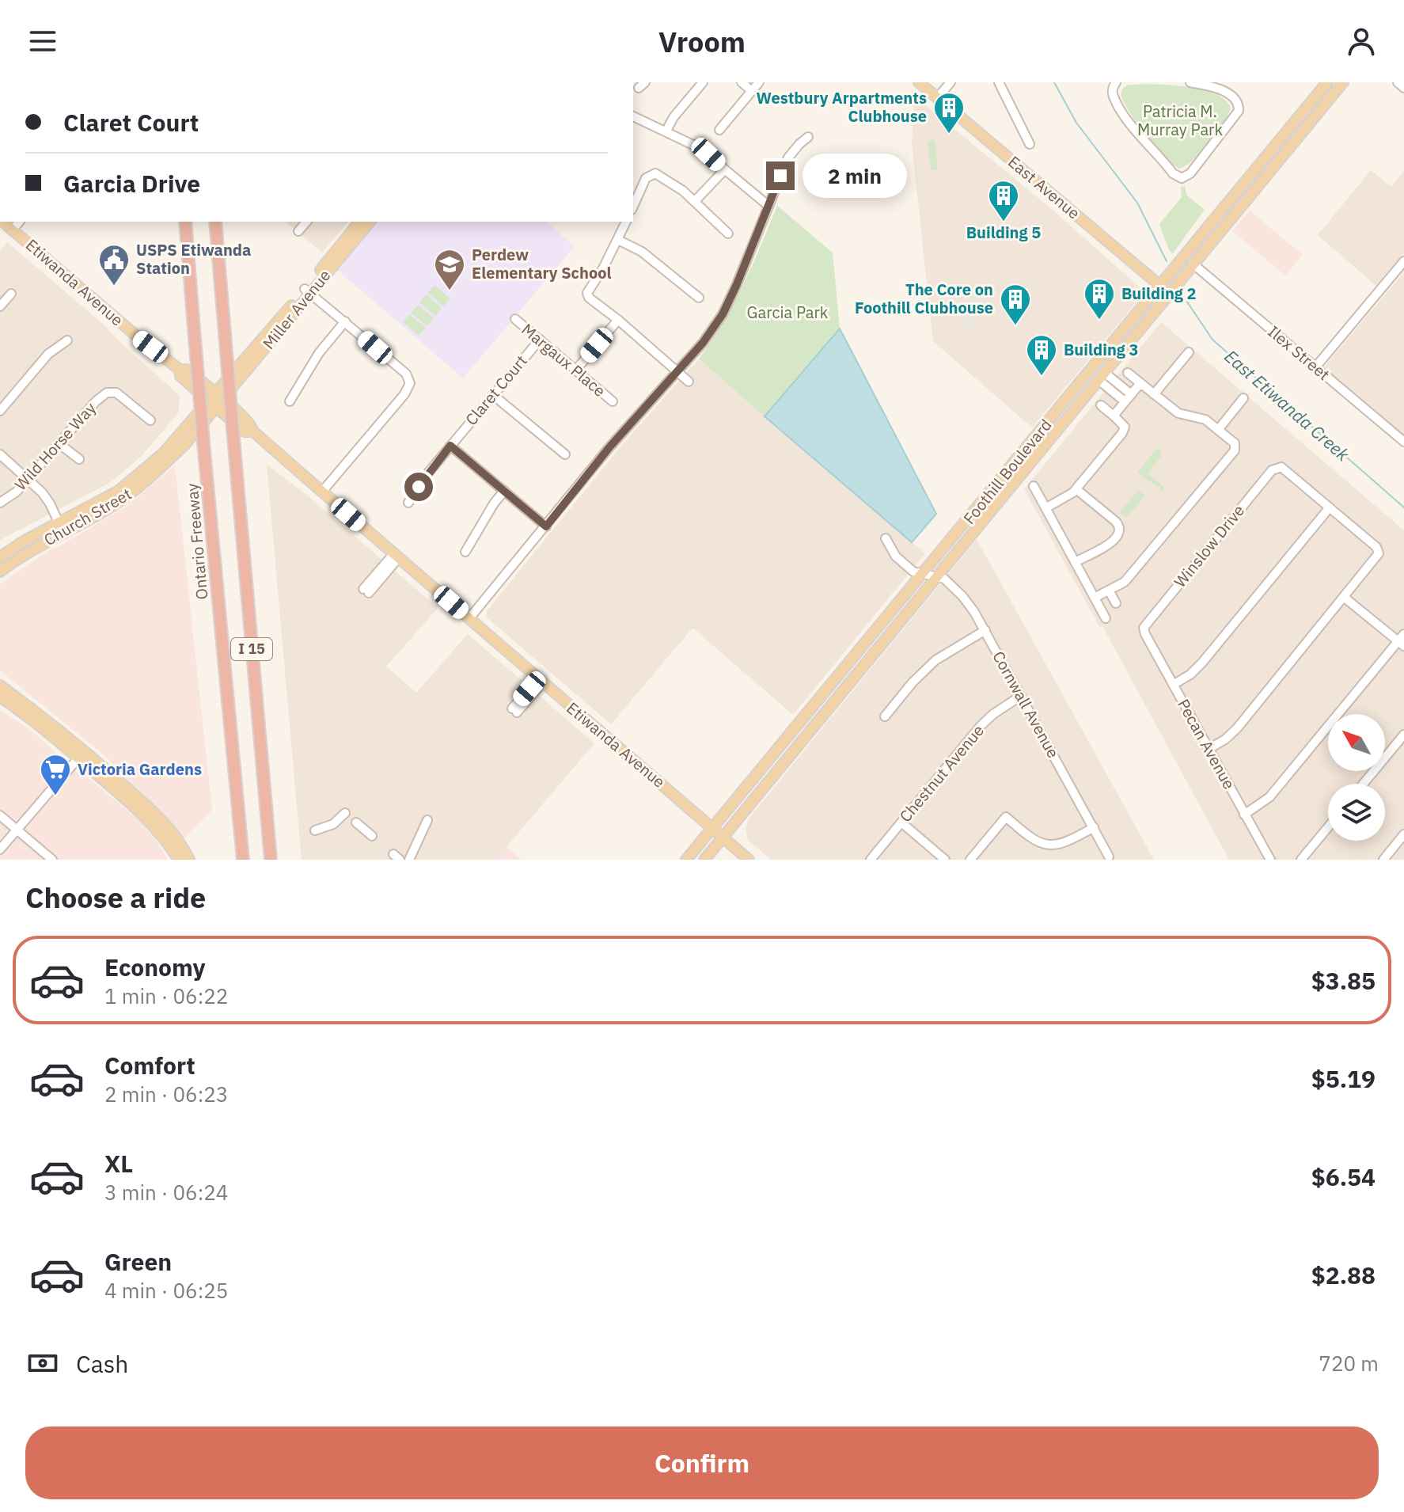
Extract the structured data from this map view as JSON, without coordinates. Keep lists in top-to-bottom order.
{
  "streets": {
    "highway": ["Ontario Freeway", "I 15"],
    "main road": [
      "East Avenue",
      "Etiwanda Avenue",
      "Miller Avenue",
      "Foothill Boulevard",
      "Church Street"
    ],
    "street": [
      "Ilex Street",
      "Margaux Place",
      "Claret Court",
      "Wild Horse Way",
      "Winslow Drive",
      "Cornwall Avenue",
      "Pecan Avenue",
      "Chestnut Avenue"
    ]
  },
  "crossings": [
    ["East Avenue", "Foothill Boulevard"],
    ["Etiwanda Avenue", "Miller Avenue"],
    ["Etiwanda Avenue", "Foothill Boulevard"],
    ["Etiwanda Avenue", "Church Street"],
    ["Miller Avenue", "Church Street"],
    ["Ilex Street", "Foothill Boulevard"],
    ["Margaux Place", "Claret Court"],
    ["Foothill Boulevard", "Cornwall Avenue"],
    ["Winslow Drive", "Pecan Avenue"],
    ["Cornwall Avenue", "Chestnut Avenue"]
  ],
  "water": ["East Etiwanda Creek"],
  "parks": ["Patricia M. Murray Park", "Garcia Park"],
  "places": {
    "building": [
      "Westbury Arpartments Clubhouse",
      "Building 5",
      "Building 2",
      "The Core on Foothill Clubhouse",
      "Building 3"
    ],
    "public building": ["USPS Etiwanda Station"],
    "school or university": ["Perdew Elementary School"],
    "supermarket": ["Victoria Gardens"]
  },
  "north": "top left",
  "page": {
    "header": "Vroom",
    "banner": ["Claret Court", "Garcia Drive"],
    "bubble": "2 min",
    "heading": "Choose a ride",
    "list": [
      {
        "name": "Economy",
        "note": "1 min · 06:22",
        "value": "$3.85"
      },
      {
        "name": "Comfort",
        "note": "2 min · 06:23",
        "value": "$5.19"
      },
      {
        "name": "XL",
        "note": "3 min · 06:24",
        "value": "$6.54"
      },
      {
        "name": "Green",
        "note": "4 min · 06:25",
        "value": "$2.88"
      }
    ],
    "pay": ["Cash", "720 m"],
    "buttons": "Confirm"
  }
}
